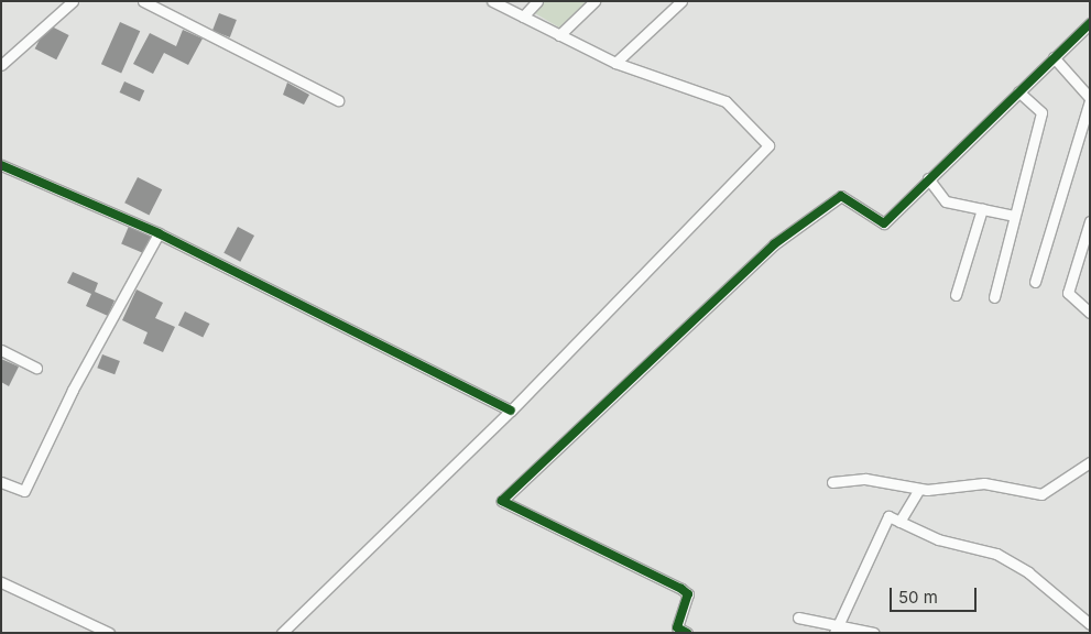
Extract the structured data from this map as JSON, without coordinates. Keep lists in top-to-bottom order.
{
  "scale_bar": "50 m"
}
